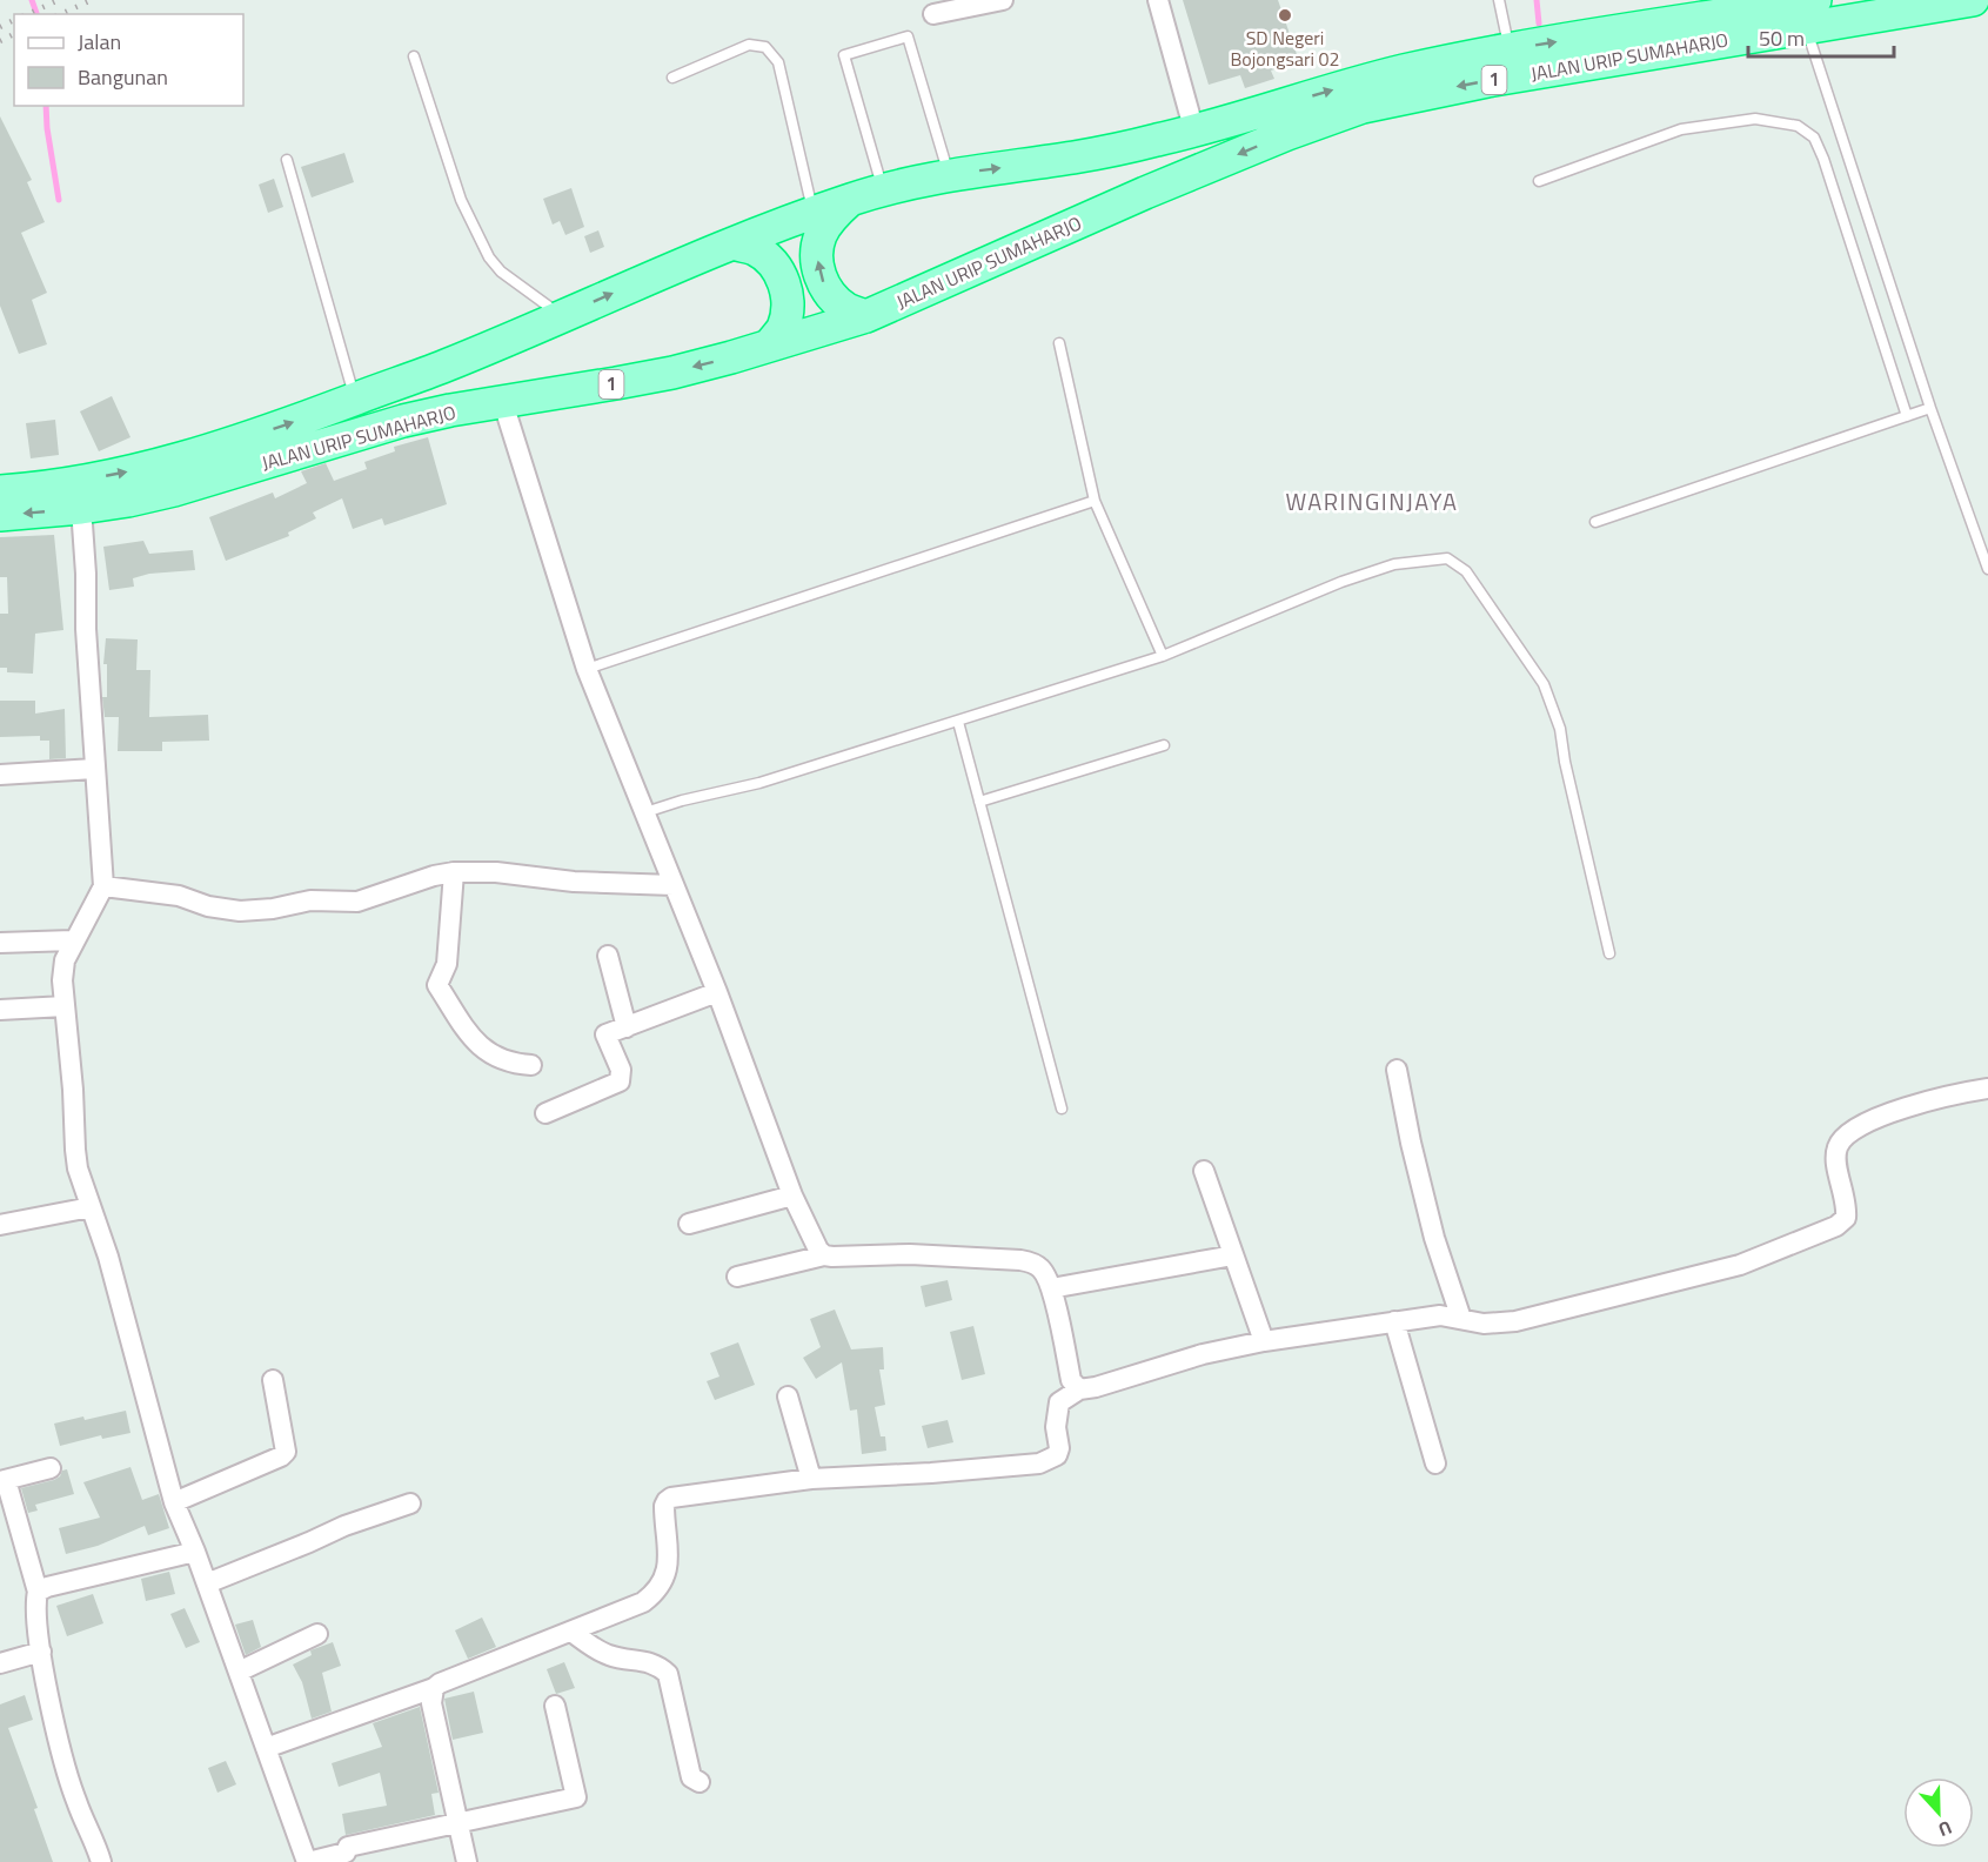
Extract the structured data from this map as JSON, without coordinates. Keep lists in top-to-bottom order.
{
  "streets": {
    "highway": ["JALAN URIP SUMAHARJO", "1"]
  },
  "districts": ["WARINGINJAYA"],
  "places": ["SD Negeri Bojongsari 02"],
  "legend": ["Jalan", "Bangunan"],
  "scale_bar": "50 m",
  "north": "bottom"
}
